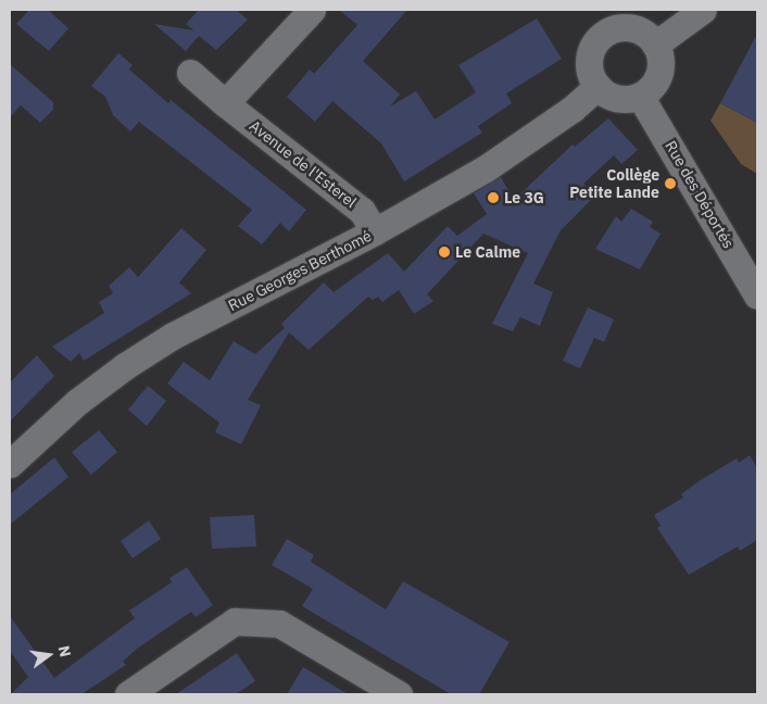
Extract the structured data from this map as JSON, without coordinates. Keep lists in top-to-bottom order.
{
  "streets": {
    "street": ["Avenue de l'Esterel", "Rue des Déportés", "Rue Georges Berthomé"]
  },
  "crossings": [
    ["Avenue de l'Esterel", "Rue Georges Berthomé"],
    ["Rue des Déportés", "Rue Georges Berthomé"]
  ],
  "places": ["Collège Petite Lande", "Le 3G", "Le Calme"],
  "north": "right"
}
